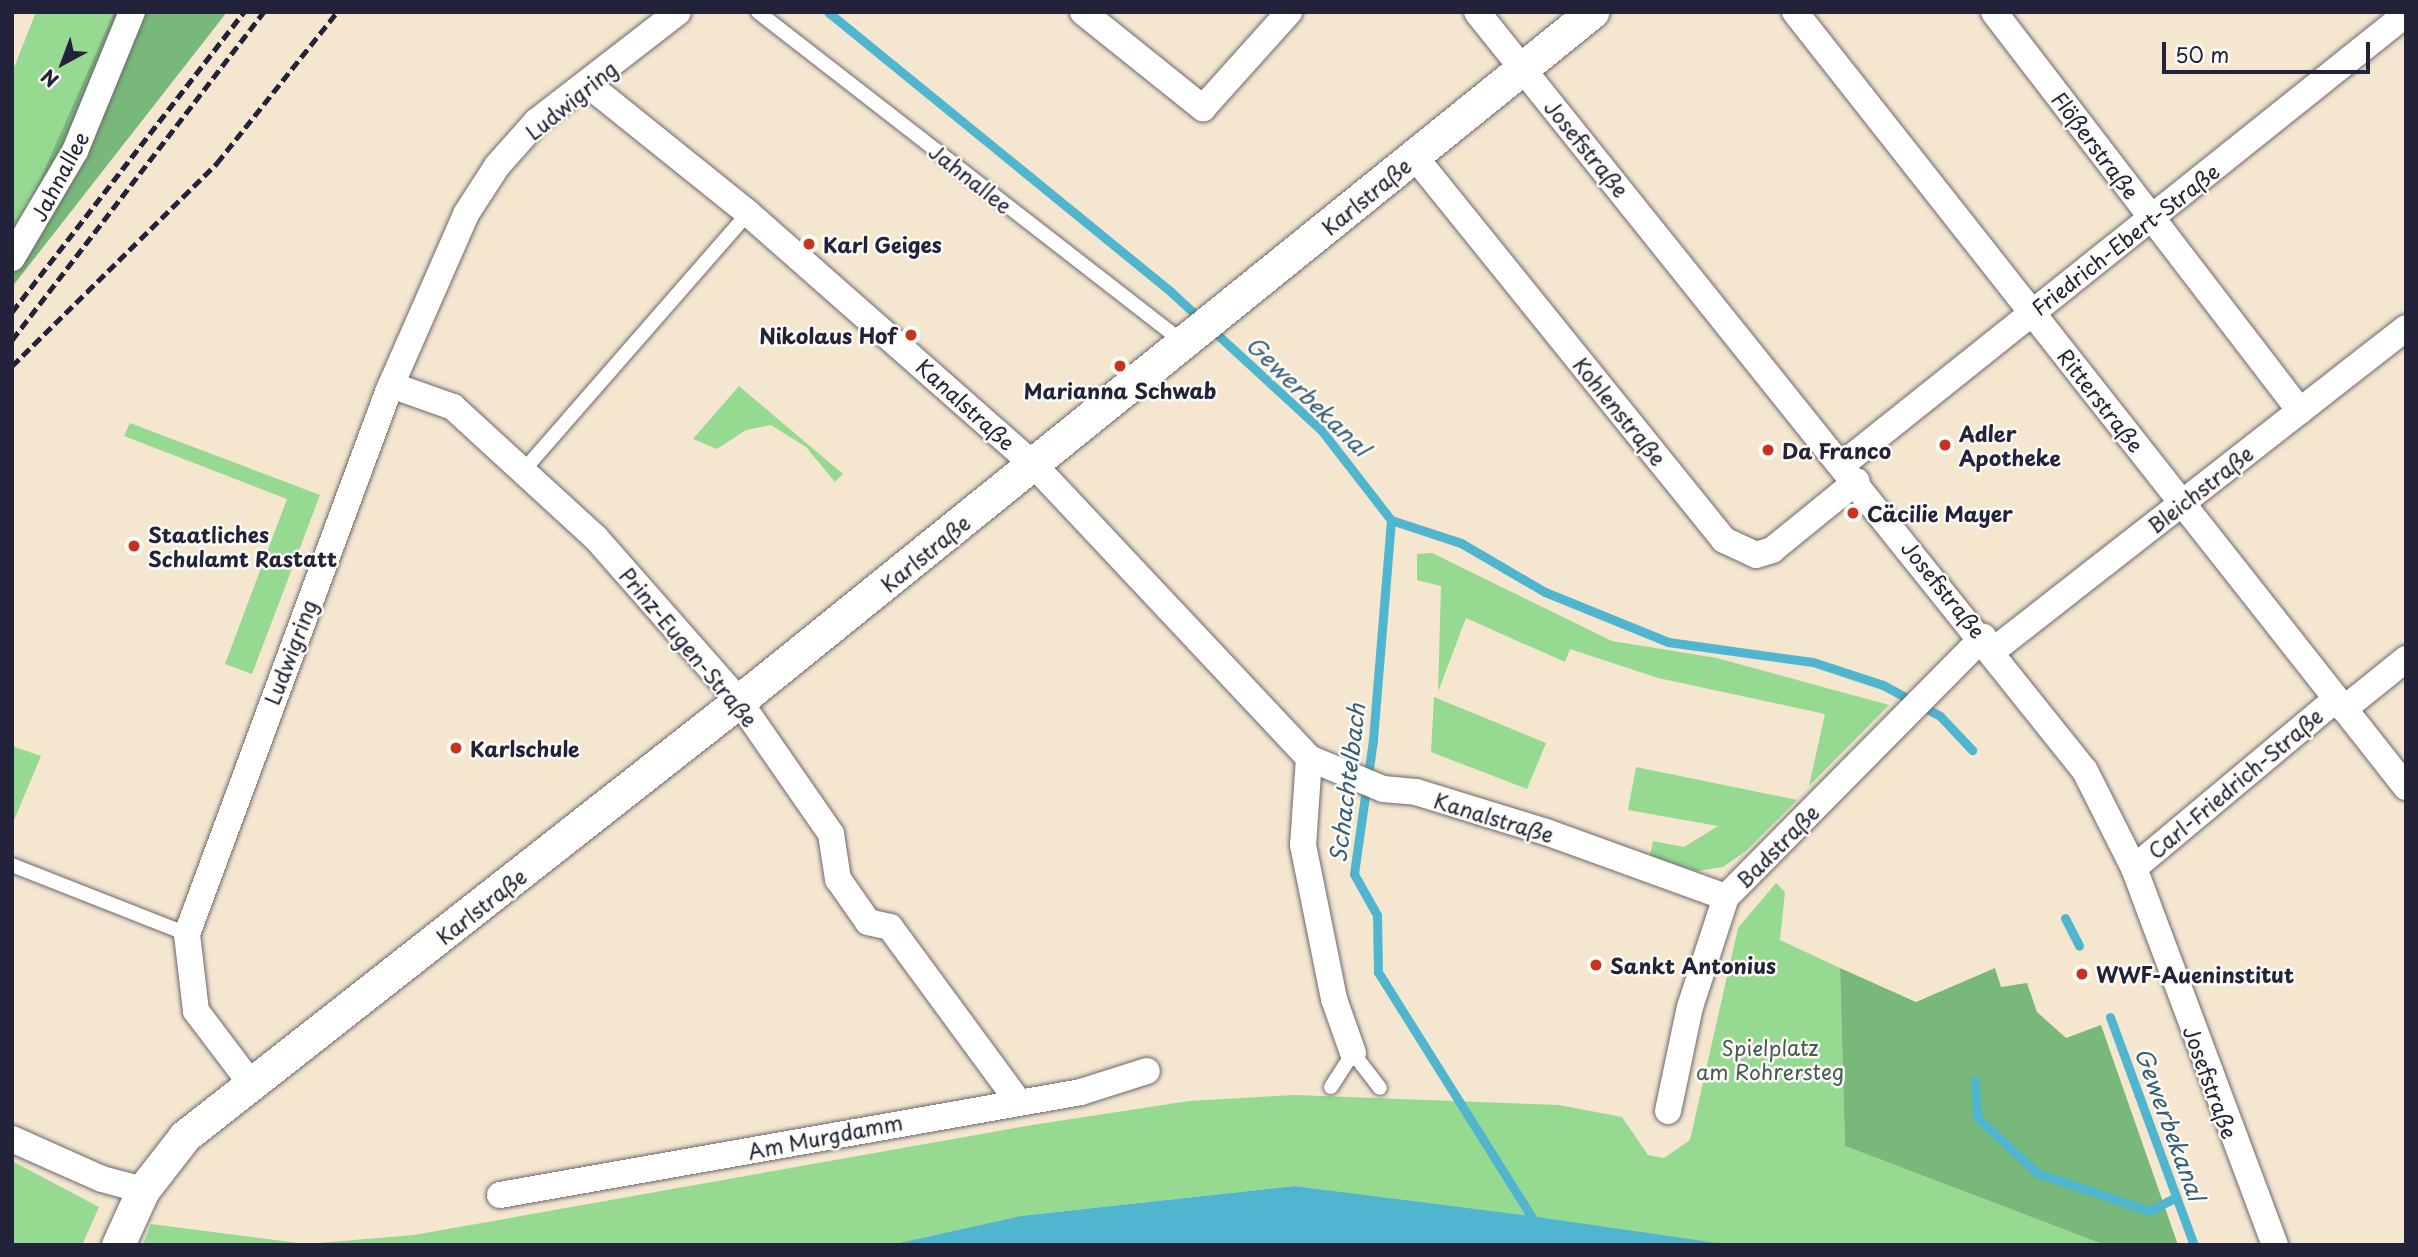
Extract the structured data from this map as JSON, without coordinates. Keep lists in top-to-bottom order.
{
  "streets": {
    "street": [
      "Ludwigring",
      "Flößerstraße",
      "Josefstraße",
      "Jahnallee",
      "Karlstraße",
      "Friedrich-Ebert-Straße",
      "Ritterstraße",
      "Kanalstraße",
      "Kohlenstraße",
      "Bleichstraße",
      "Prinz-Eugen-Straße",
      "Carl-Friedrich-Straße",
      "Badstraße",
      "Am Murgdamm"
    ]
  },
  "crossings": [
    ["Ludwigring", "Karlstraße"],
    ["Ludwigring", "Kanalstraße"],
    ["Ludwigring", "Prinz-Eugen-Straße"],
    ["Flößerstraße", "Friedrich-Ebert-Straße"],
    ["Flößerstraße", "Bleichstraße"],
    ["Josefstraße", "Karlstraße"],
    ["Josefstraße", "Friedrich-Ebert-Straße"],
    ["Josefstraße", "Kohlenstraße"],
    ["Josefstraße", "Bleichstraße"],
    ["Josefstraße", "Carl-Friedrich-Straße"],
    ["Josefstraße", "Badstraße"],
    ["Jahnallee", "Karlstraße"],
    ["Karlstraße", "Kanalstraße"],
    ["Karlstraße", "Kohlenstraße"],
    ["Karlstraße", "Prinz-Eugen-Straße"],
    ["Friedrich-Ebert-Straße", "Ritterstraße"],
    ["Friedrich-Ebert-Straße", "Kohlenstraße"],
    ["Ritterstraße", "Bleichstraße"],
    ["Ritterstraße", "Carl-Friedrich-Straße"],
    ["Kanalstraße", "Badstraße"],
    ["Bleichstraße", "Badstraße"],
    ["Prinz-Eugen-Straße", "Am Murgdamm"]
  ],
  "water": ["Gewerbekanal", "Schachtelbach"],
  "parks": ["Spielplatz am Rohrersteg"],
  "places": [
    "Karl Geiges",
    "Nikolaus Hof",
    "Marianna Schwab",
    "Adler Apotheke",
    "Da Franco",
    "Cäcilie Mayer",
    "Staatliches Schulamt Rastatt",
    "Karlschule",
    "Sankt Antonius",
    "WWF-Aueninstitut"
  ],
  "scale_bar": "50 m",
  "north": "bottom left"
}
